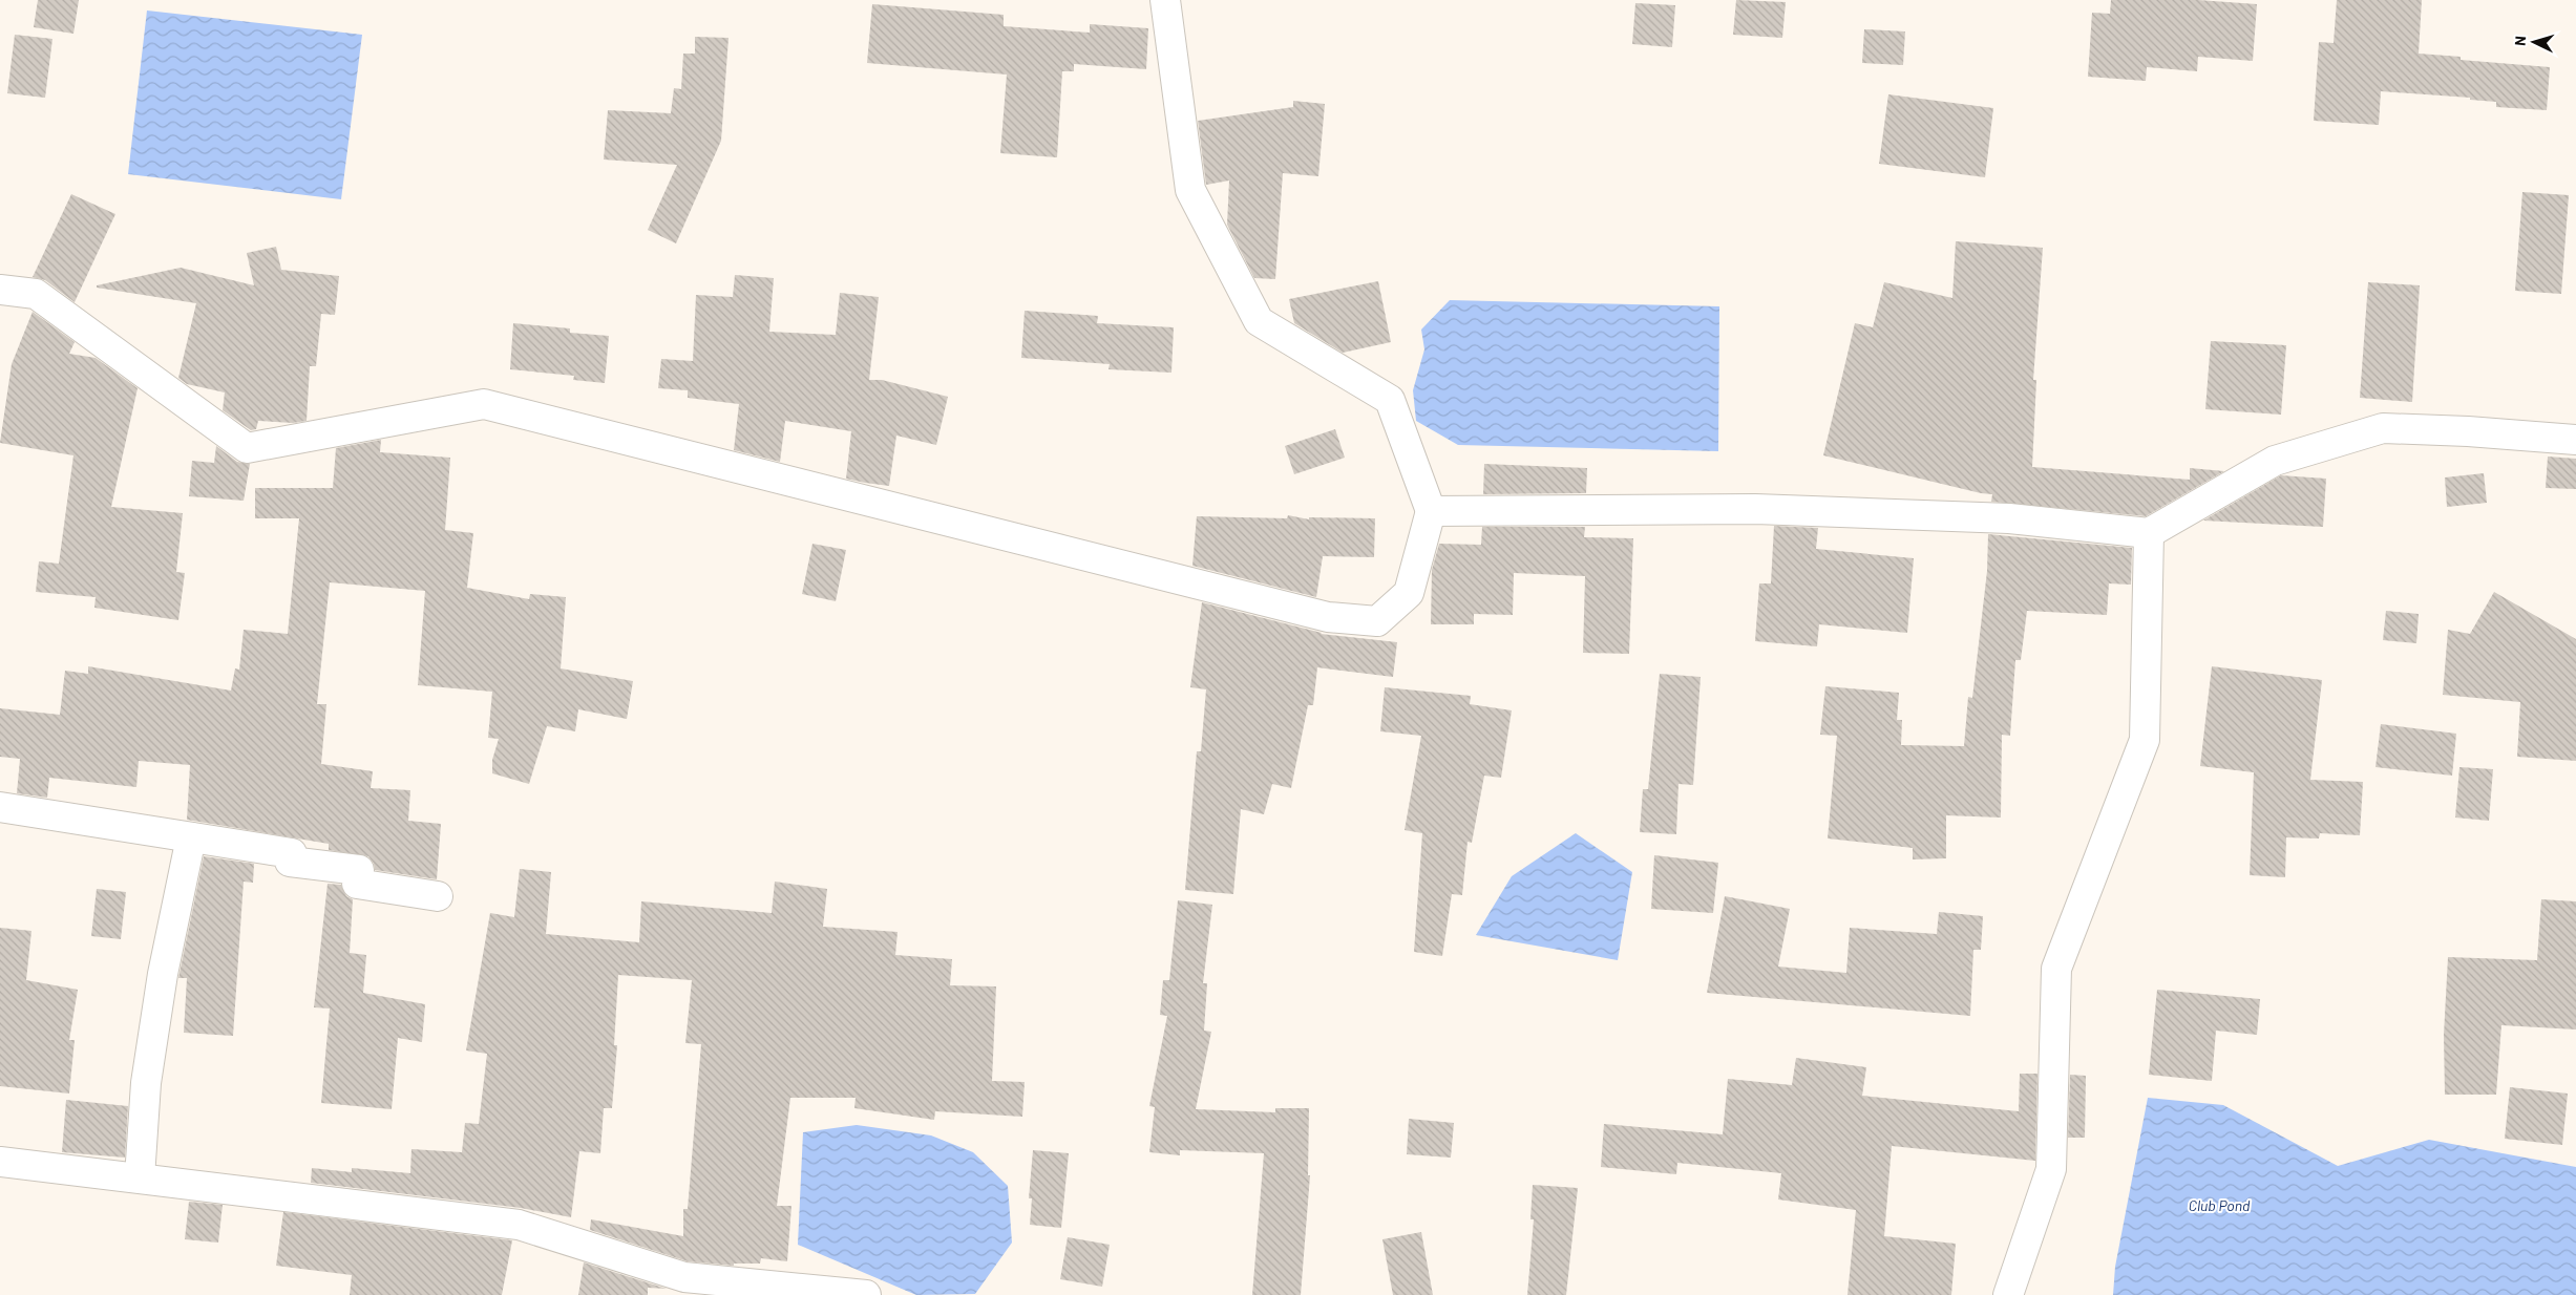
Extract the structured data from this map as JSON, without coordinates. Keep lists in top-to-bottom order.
{
  "water": ["Club Pond"],
  "north": "left"
}
